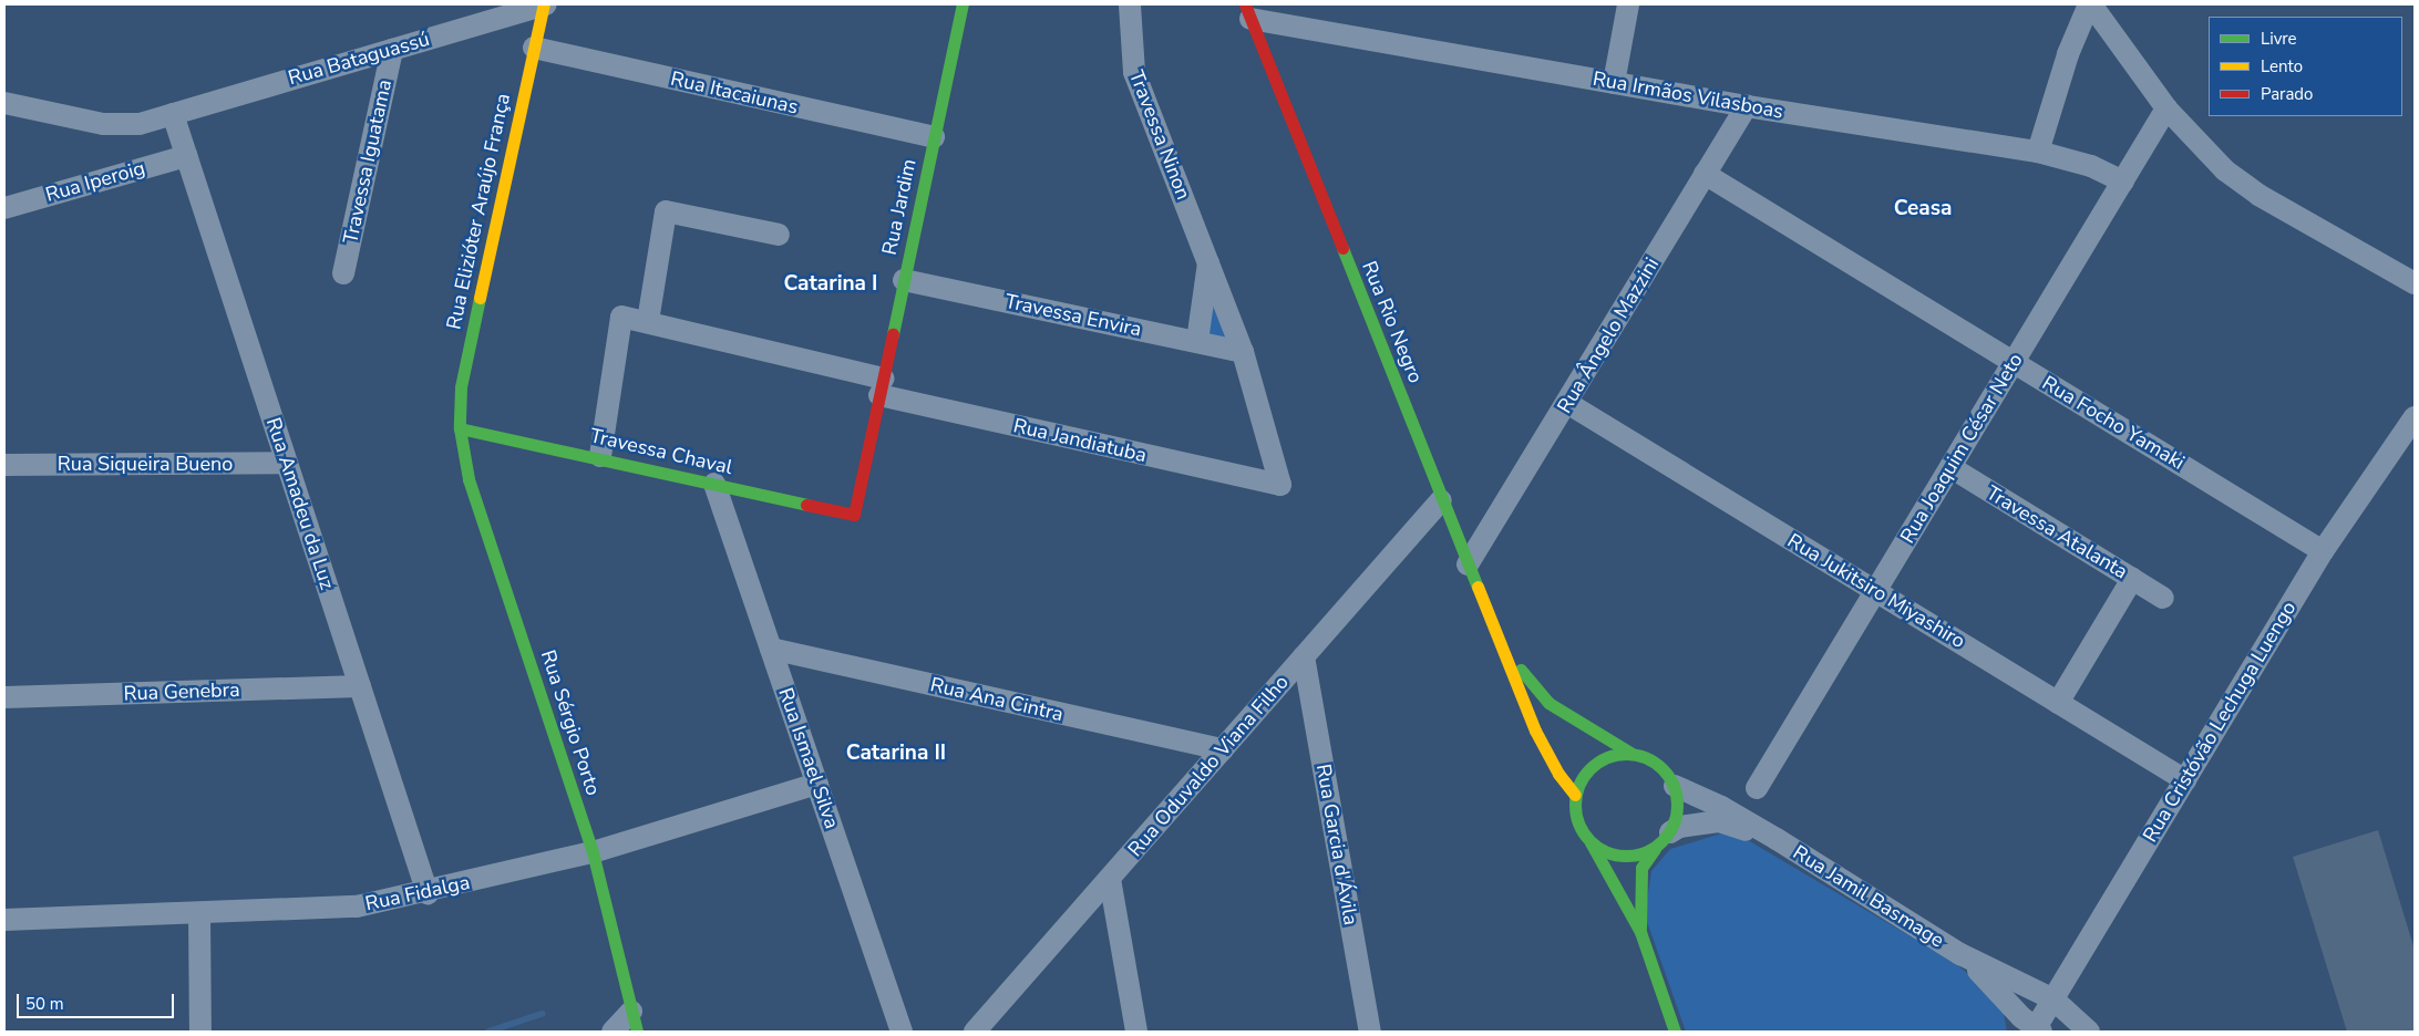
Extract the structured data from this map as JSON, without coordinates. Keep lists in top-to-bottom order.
{
  "streets": {
    "street": [
      "Rua Bataguassú",
      "Rua Itacaiunas",
      "Rua Irmãos Vilasboas",
      "Travessa Ninon",
      "Travessa Iguatama",
      "Rua Iperoig",
      "Rua Jardim",
      "Rua Elizióter Araújo França",
      "Travessa Envira",
      "Rua Rio Negro",
      "Rua Ângelo Mazzini",
      "Rua Focho Yamaki",
      "Rua Jandiatuba",
      "Rua Joaquim César Neto",
      "Travessa Chaval",
      "Rua Siqueira Bueno",
      "Rua Amadeu da Luz",
      "Travessa Atalanta",
      "Rua Jukitsiro Miyashiro",
      "Rua Genebra",
      "Rua Ana Cintra",
      "Rua Cristóvão Lechuga Luengo",
      "Rua Sérgio Porto",
      "Rua Ismael Silva",
      "Rua Oduvaldo Viana Filho",
      "Rua Garcia d'Ávila",
      "Rua Fidalga",
      "Rua Jamil Basmage"
    ]
  },
  "crossings": [
    ["Rua Bataguassú", "Travessa Iguatama"],
    ["Rua Bataguassú", "Rua Elizióter Araújo França"],
    ["Rua Bataguassú", "Rua Amadeu da Luz"],
    ["Rua Itacaiunas", "Rua Jardim"],
    ["Rua Itacaiunas", "Rua Elizióter Araújo França"],
    ["Rua Irmãos Vilasboas", "Rua Rio Negro"],
    ["Rua Irmãos Vilasboas", "Rua Ângelo Mazzini"],
    ["Rua Irmãos Vilasboas", "Rua Joaquim César Neto"],
    ["Travessa Ninon", "Travessa Envira"],
    ["Travessa Ninon", "Rua Jandiatuba"],
    ["Rua Iperoig", "Rua Amadeu da Luz"],
    ["Rua Jardim", "Travessa Envira"],
    ["Rua Jardim", "Rua Jandiatuba"],
    ["Rua Jardim", "Travessa Chaval"],
    ["Rua Elizióter Araújo França", "Travessa Chaval"],
    ["Rua Elizióter Araújo França", "Rua Sérgio Porto"],
    ["Rua Rio Negro", "Rua Ângelo Mazzini"],
    ["Rua Rio Negro", "Rua Oduvaldo Viana Filho"],
    ["Rua Rio Negro", "Rua Jamil Basmage"],
    ["Rua Ângelo Mazzini", "Rua Focho Yamaki"],
    ["Rua Ângelo Mazzini", "Rua Jukitsiro Miyashiro"],
    ["Rua Focho Yamaki", "Rua Joaquim César Neto"],
    ["Rua Focho Yamaki", "Rua Cristóvão Lechuga Luengo"],
    ["Rua Jandiatuba", "Travessa Chaval"],
    ["Rua Joaquim César Neto", "Travessa Atalanta"],
    ["Rua Joaquim César Neto", "Rua Jukitsiro Miyashiro"],
    ["Travessa Chaval", "Rua Sérgio Porto"],
    ["Travessa Chaval", "Rua Ismael Silva"],
    ["Rua Siqueira Bueno", "Rua Amadeu da Luz"],
    ["Rua Amadeu da Luz", "Rua Genebra"],
    ["Rua Amadeu da Luz", "Rua Fidalga"],
    ["Rua Jukitsiro Miyashiro", "Rua Cristóvão Lechuga Luengo"],
    ["Rua Ana Cintra", "Rua Ismael Silva"],
    ["Rua Ana Cintra", "Rua Oduvaldo Viana Filho"],
    ["Rua Cristóvão Lechuga Luengo", "Rua Jamil Basmage"],
    ["Rua Sérgio Porto", "Rua Fidalga"],
    ["Rua Ismael Silva", "Rua Fidalga"],
    ["Rua Oduvaldo Viana Filho", "Rua Garcia d'Ávila"]
  ],
  "districts": ["Ceasa", "Catarina I", "Catarina II"],
  "legend": ["Livre", "Lento", "Parado"],
  "scale_bar": "50 m"
}
